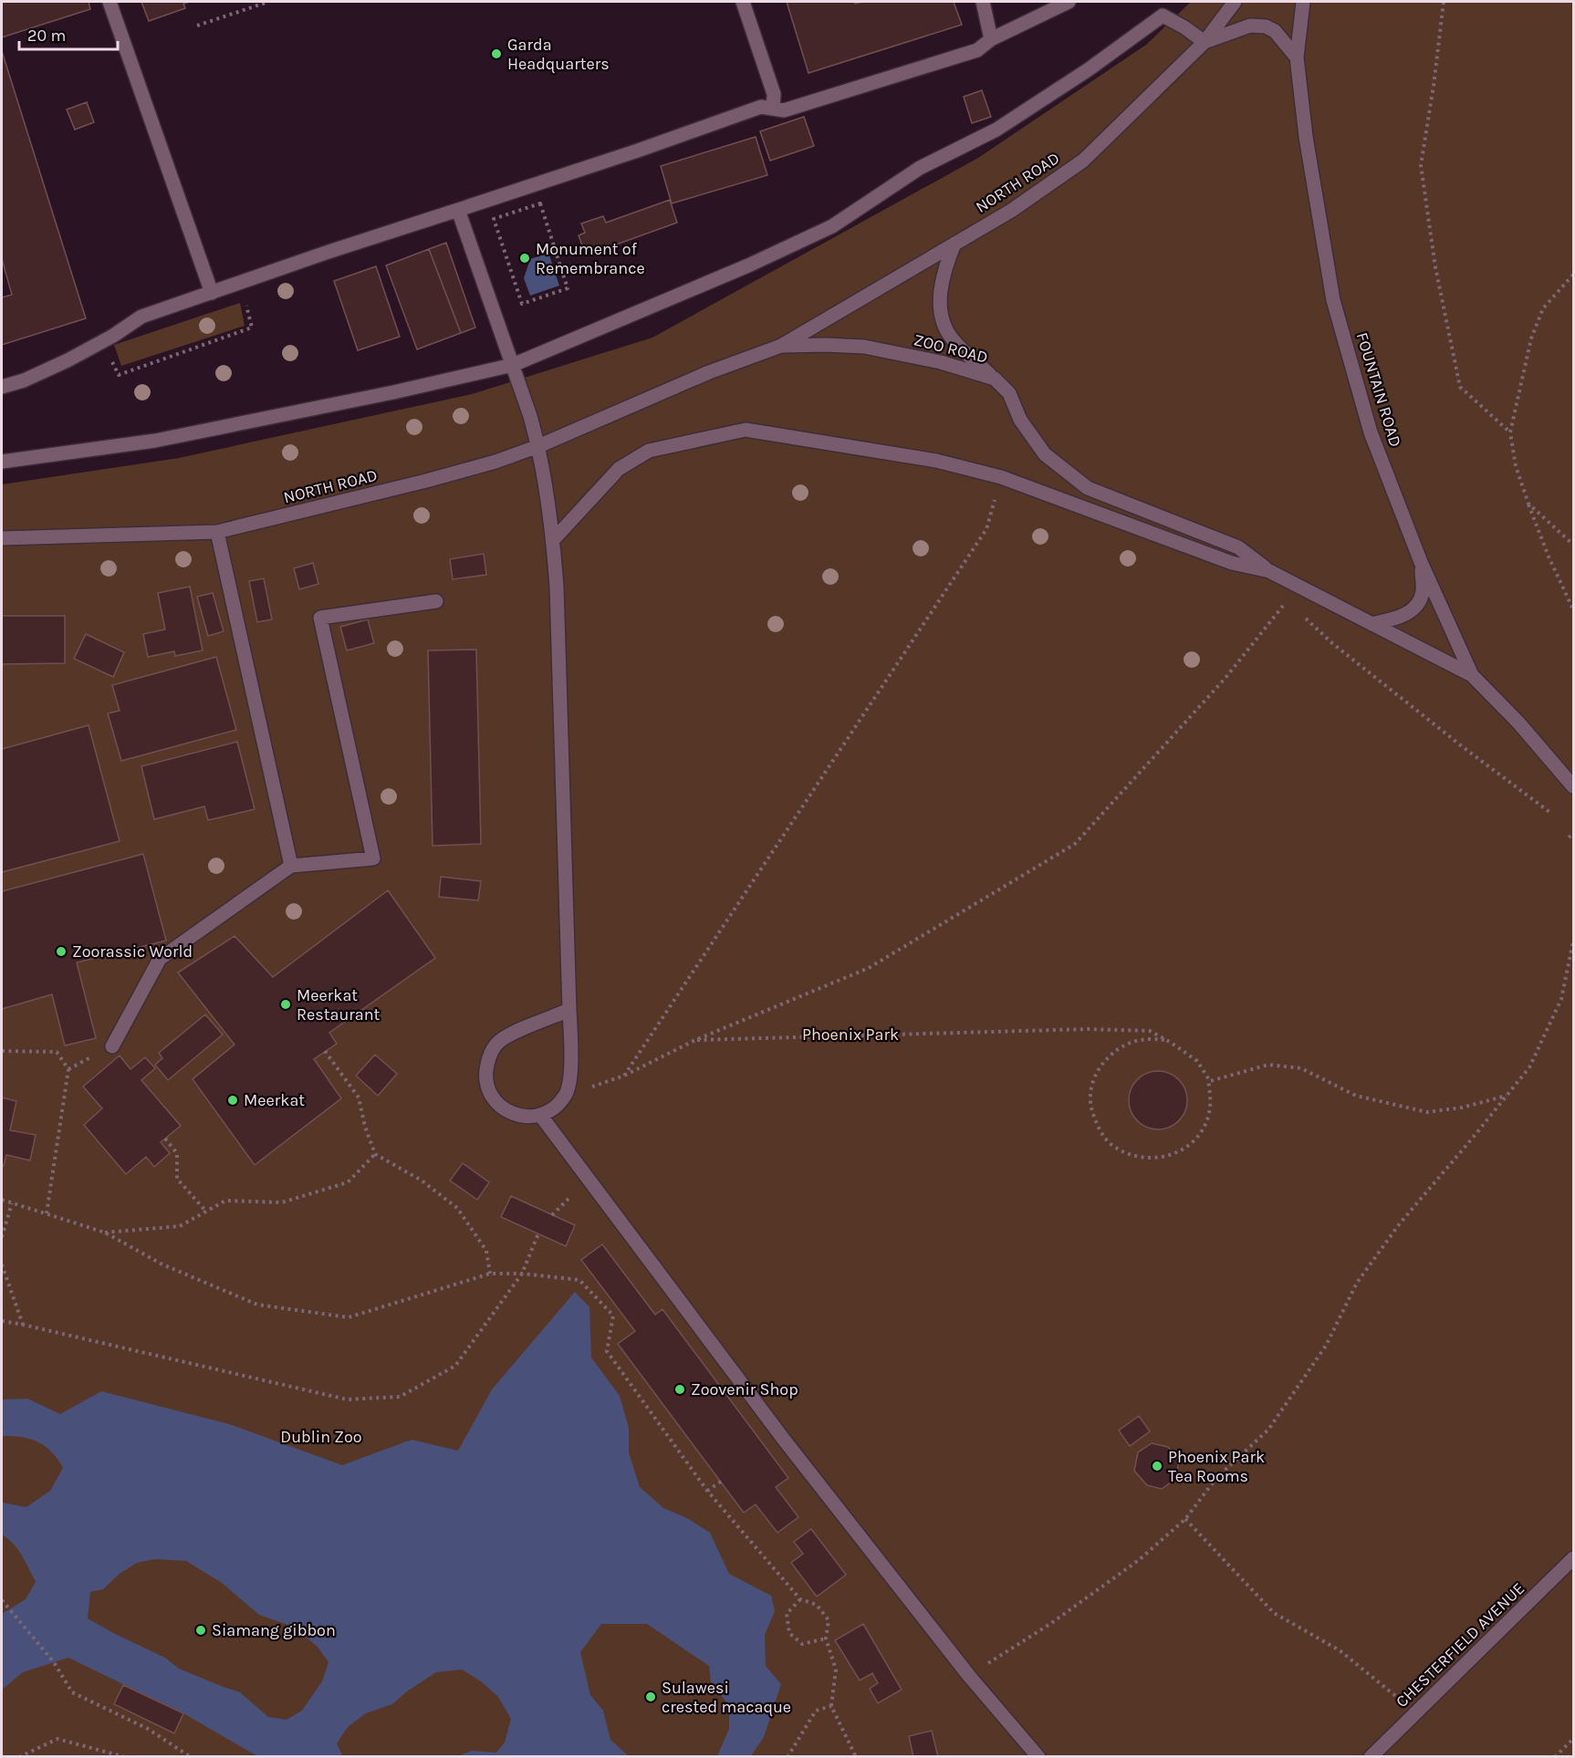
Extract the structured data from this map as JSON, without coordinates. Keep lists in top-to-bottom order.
{
  "streets": {
    "street": [
      "NORTH ROAD",
      "ZOO ROAD",
      "FOUNTAIN ROAD",
      "CHESTERFIELD AVENUE"
    ]
  },
  "crossings": [
    ["NORTH ROAD", "ZOO ROAD"]
  ],
  "parks": ["Phoenix Park", "Dublin Zoo"],
  "places": [
    "Garda Headquarters",
    "Monument of Remembrance",
    "Zoorassic World",
    "Meerkat Restaurant",
    "Meerkat",
    "Zoovenir Shop",
    "Phoenix Park Tea Rooms",
    "Siamang gibbon",
    "Sulawesi crested macaque"
  ],
  "scale_bar": "20 m"
}
